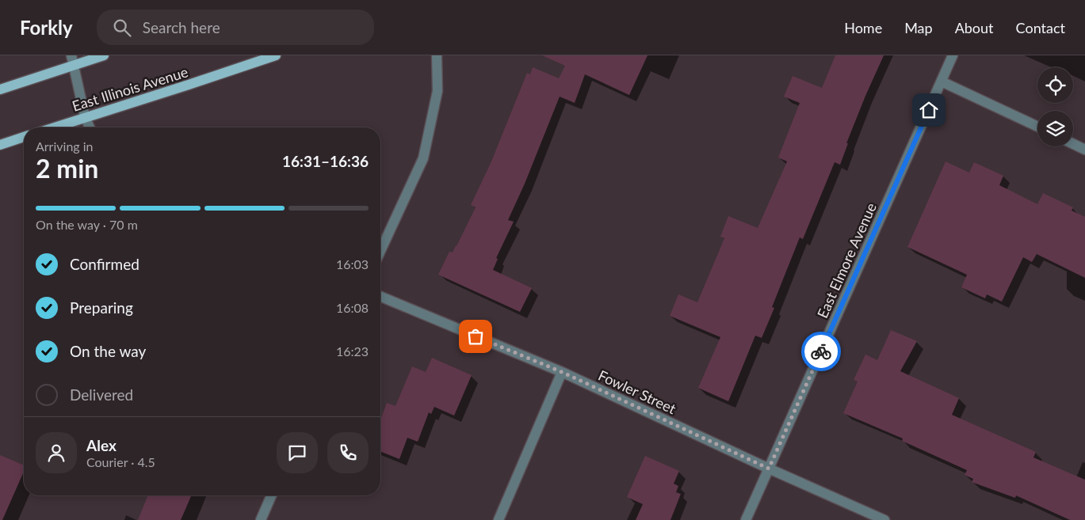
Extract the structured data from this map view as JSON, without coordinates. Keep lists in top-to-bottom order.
{
  "streets": {
    "main road": ["East Illinois Avenue"],
    "street": ["East Elmore Avenue", "Fowler Street"]
  },
  "crossings": [
    ["East Elmore Avenue", "Fowler Street"]
  ],
  "page": {
    "header": "Forkly",
    "search": "Search here",
    "nav": [
      "Home",
      "Map",
      "About",
      "Contact"
    ],
    "heading": ["2 min", "Arriving in", "16:31–16:36"],
    "panel": ["Alex", "Courier · 4.5"],
    "bar": "On the way · 70 m",
    "list": [
      ["Confirmed", "16:03"],
      ["Preparing", "16:08"],
      ["On the way", "16:23"],
      "Delivered"
    ]
  }
}
